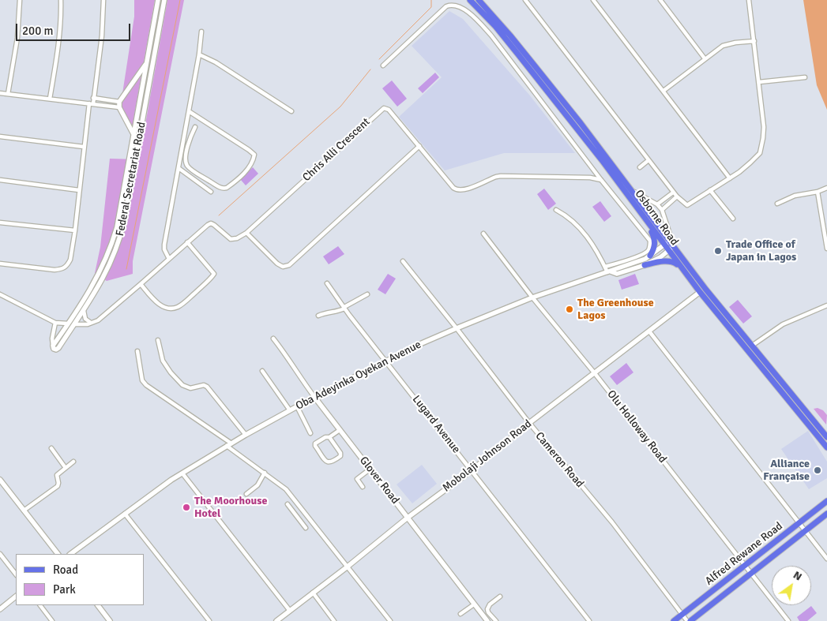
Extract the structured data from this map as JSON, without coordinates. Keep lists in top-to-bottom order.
{
  "streets": {
    "main road": [
      "Federal Secretariat Road",
      "Osborne Road",
      "Oba Adeyinka Oyekan Avenue",
      "Mobolaji Johnson Road",
      "Glover Road",
      "Alfred Rewane Road"
    ],
    "street": [
      "Chris Alli Crescent",
      "Lugard Avenue",
      "Olu Holloway Road",
      "Cameron Road"
    ]
  },
  "crossings": [
    ["Chris Alli Crescent", "Federal Secretariat Road"],
    ["Osborne Road", "Oba Adeyinka Oyekan Avenue"],
    ["Osborne Road", "Mobolaji Johnson Road"],
    ["Oba Adeyinka Oyekan Avenue", "Lugard Avenue"],
    ["Oba Adeyinka Oyekan Avenue", "Olu Holloway Road"],
    ["Oba Adeyinka Oyekan Avenue", "Cameron Road"],
    ["Oba Adeyinka Oyekan Avenue", "Glover Road"],
    ["Lugard Avenue", "Mobolaji Johnson Road"],
    ["Olu Holloway Road", "Mobolaji Johnson Road"],
    ["Olu Holloway Road", "Alfred Rewane Road"],
    ["Mobolaji Johnson Road", "Cameron Road"],
    ["Mobolaji Johnson Road", "Glover Road"],
    ["Cameron Road", "Alfred Rewane Road"]
  ],
  "places": [
    "Trade Office of Japan in Lagos",
    "The Greenhouse Lagos",
    "Alliance Française",
    "The Moorhouse Hotel"
  ],
  "legend": ["Road", "Park"],
  "scale_bar": "200 m",
  "north": "top right"
}
